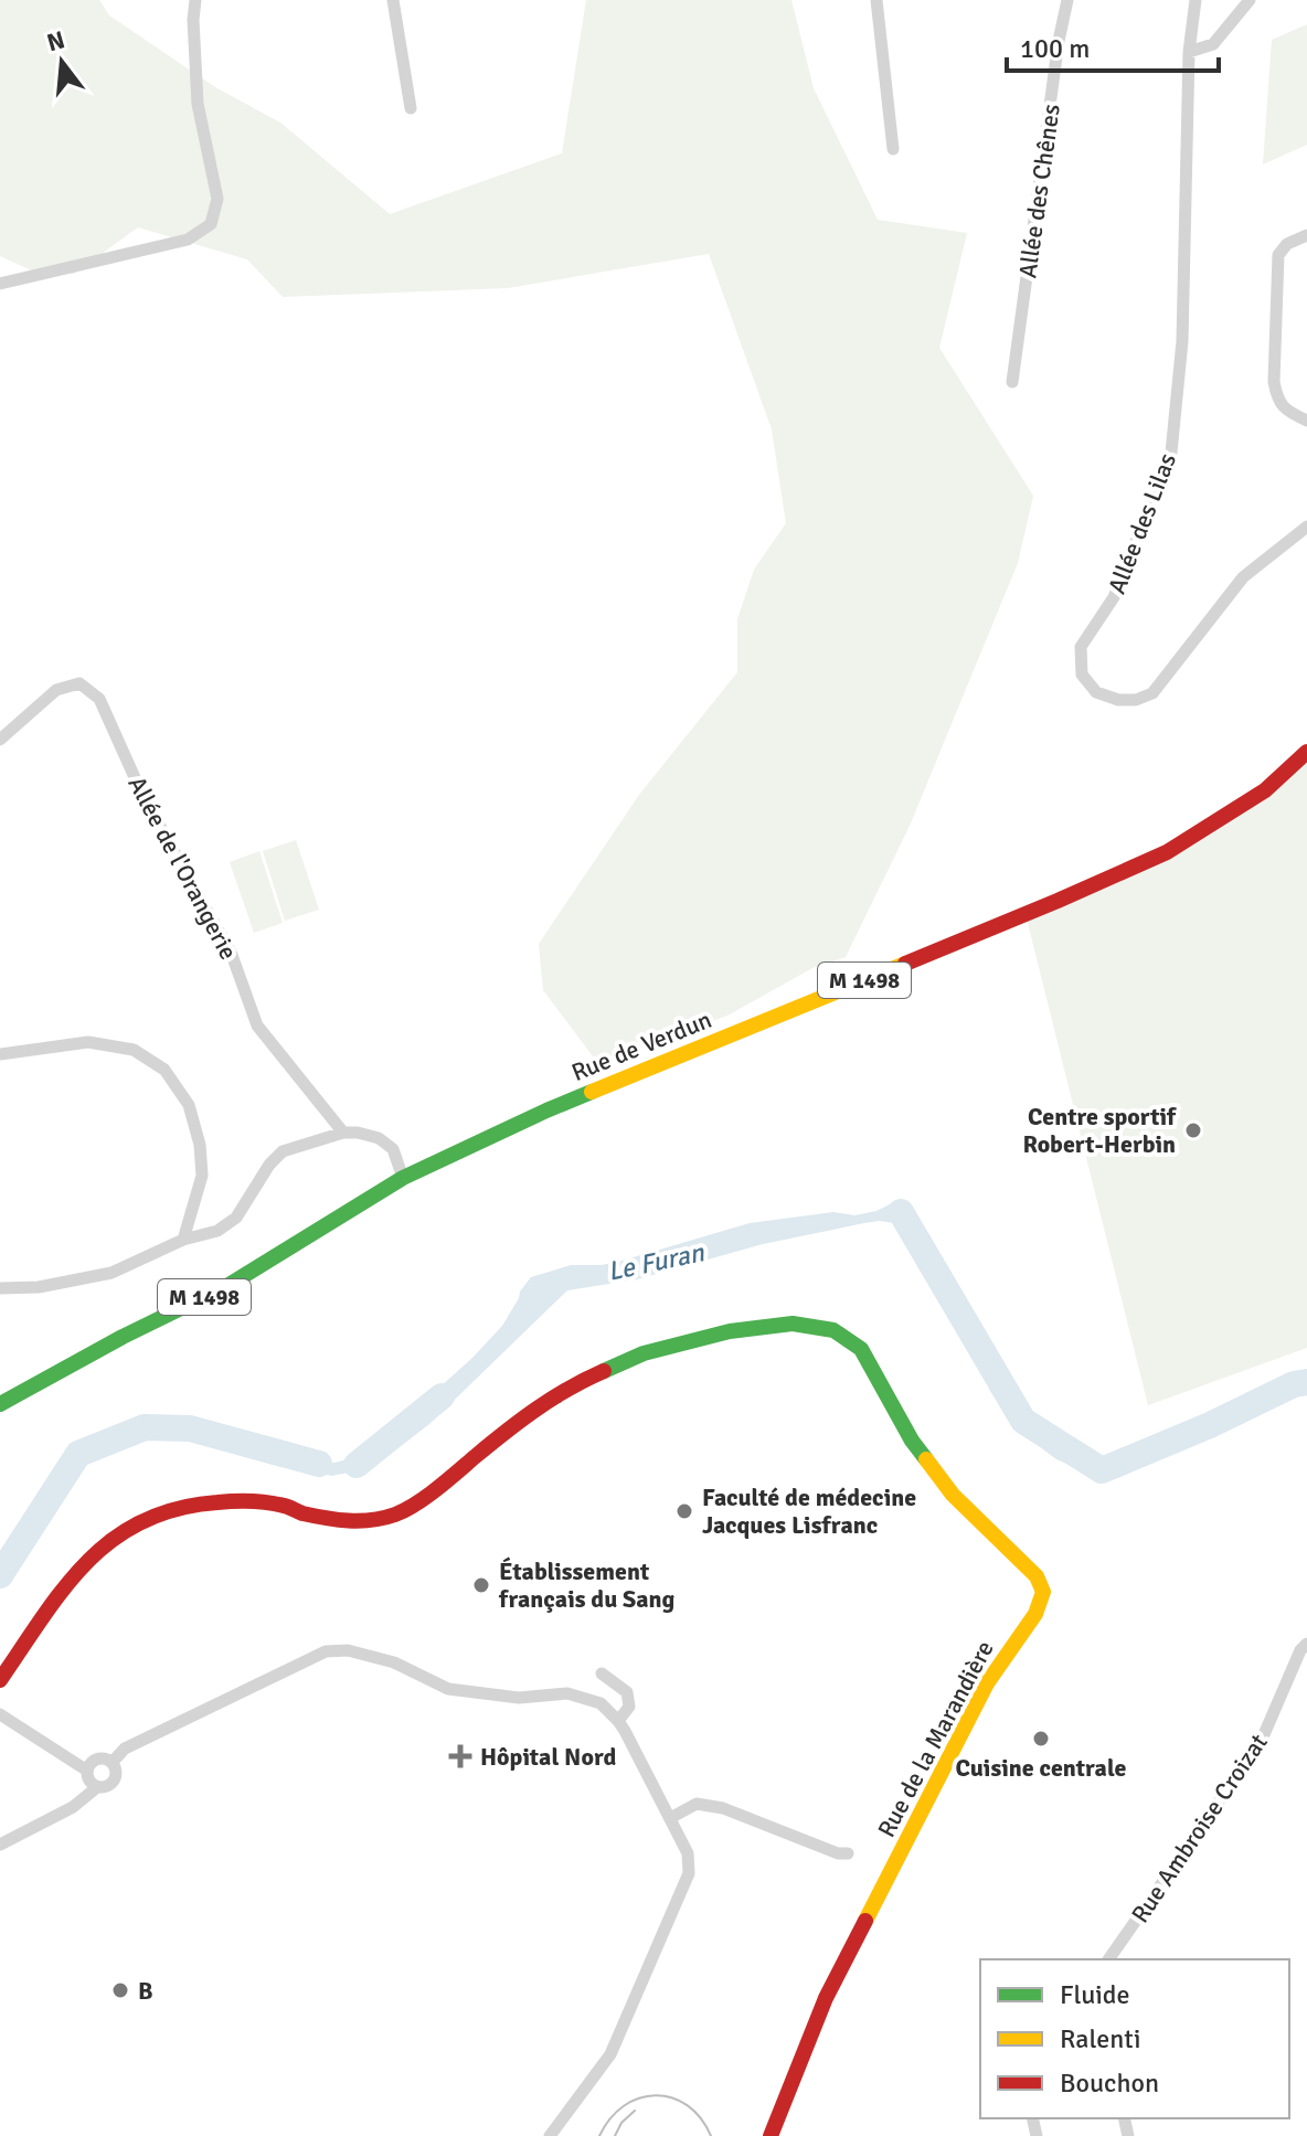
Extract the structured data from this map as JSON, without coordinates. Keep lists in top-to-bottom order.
{
  "streets": {
    "street": [
      "Allée des Chênes",
      "Allée des Lilas",
      "Allée de l'Orangerie",
      "M 1498",
      "Rue de Verdun",
      "Rue de la Marandière",
      "Rue Ambroise Croizat"
    ]
  },
  "water": ["Le Furan"],
  "places": {
    "other": [
      "Centre sportif Robert-Herbin",
      "Faculté de médecine Jacques Lisfranc",
      "Établissement français du Sang",
      "Cuisine centrale",
      "B"
    ],
    "health": ["Hôpital Nord"]
  },
  "legend": ["Fluide", "Ralenti", "Bouchon"],
  "scale_bar": "100 m",
  "north": "top"
}
